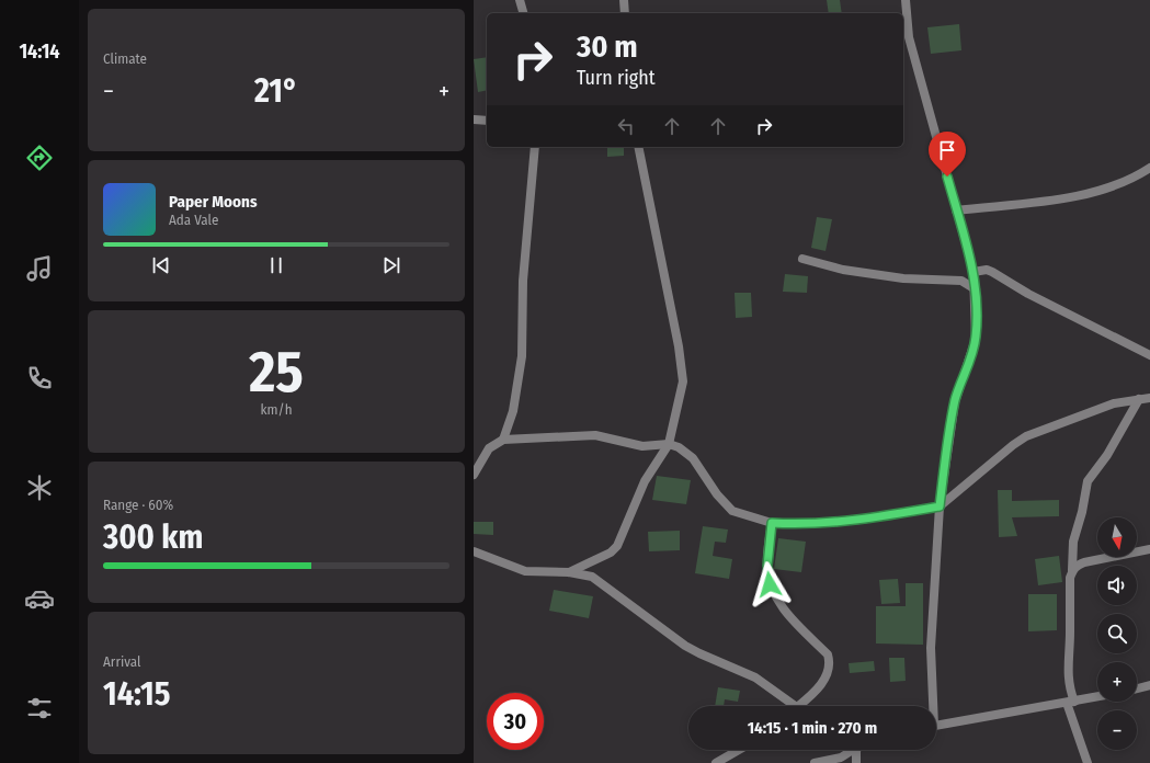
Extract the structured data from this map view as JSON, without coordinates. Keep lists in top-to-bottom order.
{
  "north": "bottom",
  "page": {
    "tabs": "14:14",
    "tile": [
      "Climate",
      ["25", "km/h"],
      ["Range · 60%", "300 km"],
      ["Arrival", "14:15"]
    ],
    "turn": ["30 m", "Turn right"],
    "heat": ["−", "21°", "+"],
    "song": ["Paper Moons", "Ada Vale"],
    "map_buttons": ["+", "−"],
    "limit": "30",
    "trip": "14:15 · 1 min · 270 m"
  }
}
